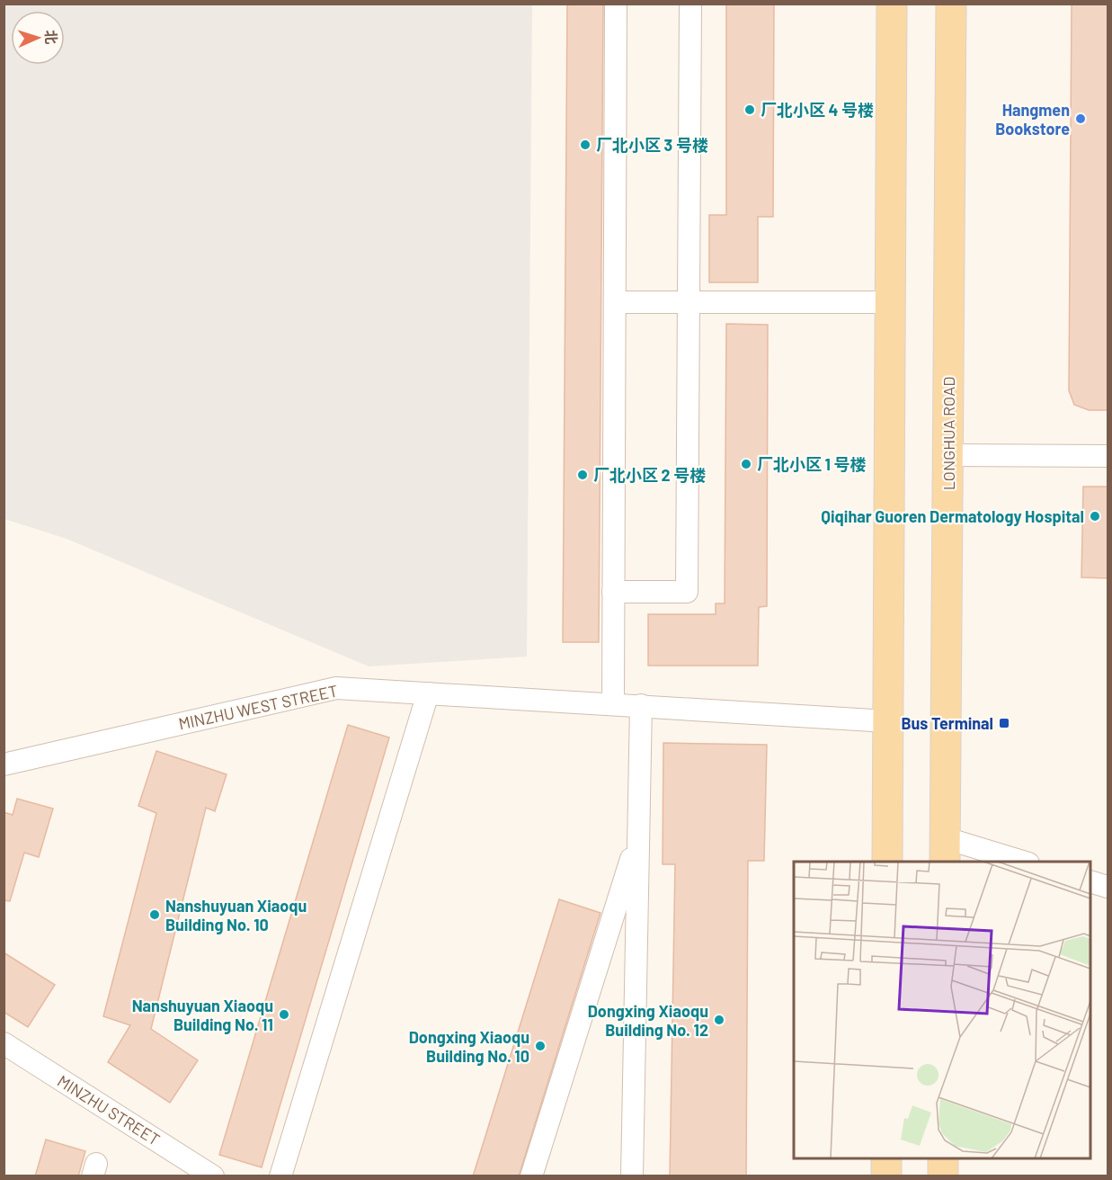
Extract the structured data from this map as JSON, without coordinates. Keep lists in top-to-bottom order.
{
  "streets": {
    "main road": ["LONGHUA ROAD"],
    "street": ["MINZHU WEST STREET", "MINZHU STREET"]
  },
  "places": {
    "other": [
      "厂北小区 4 号楼",
      "Hangmen Bookstore",
      "厂北小区 3 号楼",
      "厂北小区 1 号楼",
      "厂北小区 2 号楼",
      "Qiqihar Guoren Dermatology Hospital",
      "Nanshuyuan Xiaoqu Building No. 10",
      "Nanshuyuan Xiaoqu Building No. 11",
      "Dongxing Xiaoqu Building No. 12",
      "Dongxing Xiaoqu Building No. 10"
    ],
    "transit": ["Bus Terminal"]
  },
  "north": "right"
}
